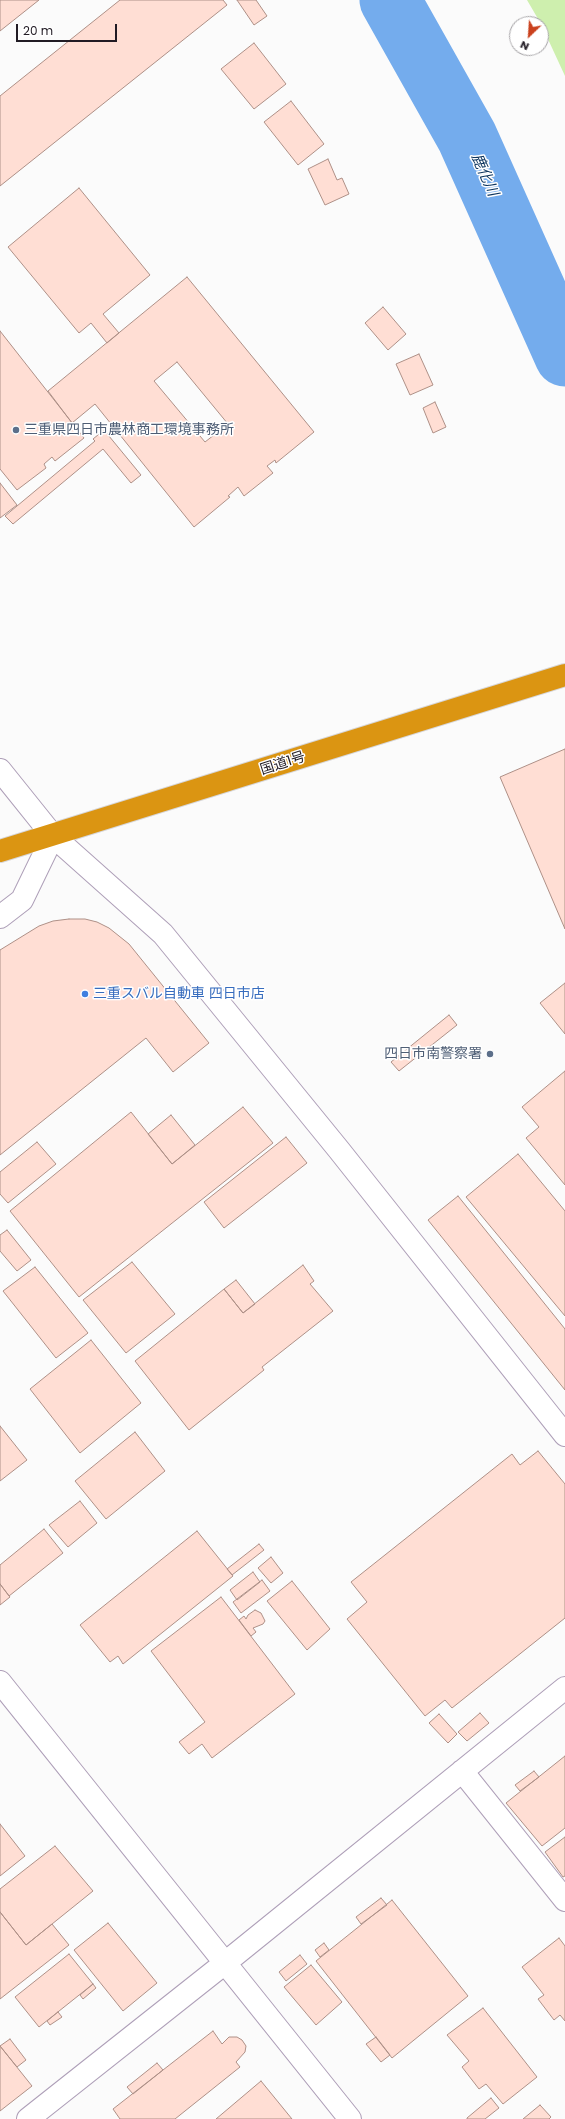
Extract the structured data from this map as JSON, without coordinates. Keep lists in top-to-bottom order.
{
  "streets": {
    "highway": ["国道1号"]
  },
  "water": ["鹿化川"],
  "places": ["三重県四日市農林商工環境事務所", "三重スバル自動車 四日市店", "四日市南警察署"],
  "scale_bar": "20 m",
  "north": "bottom left"
}
